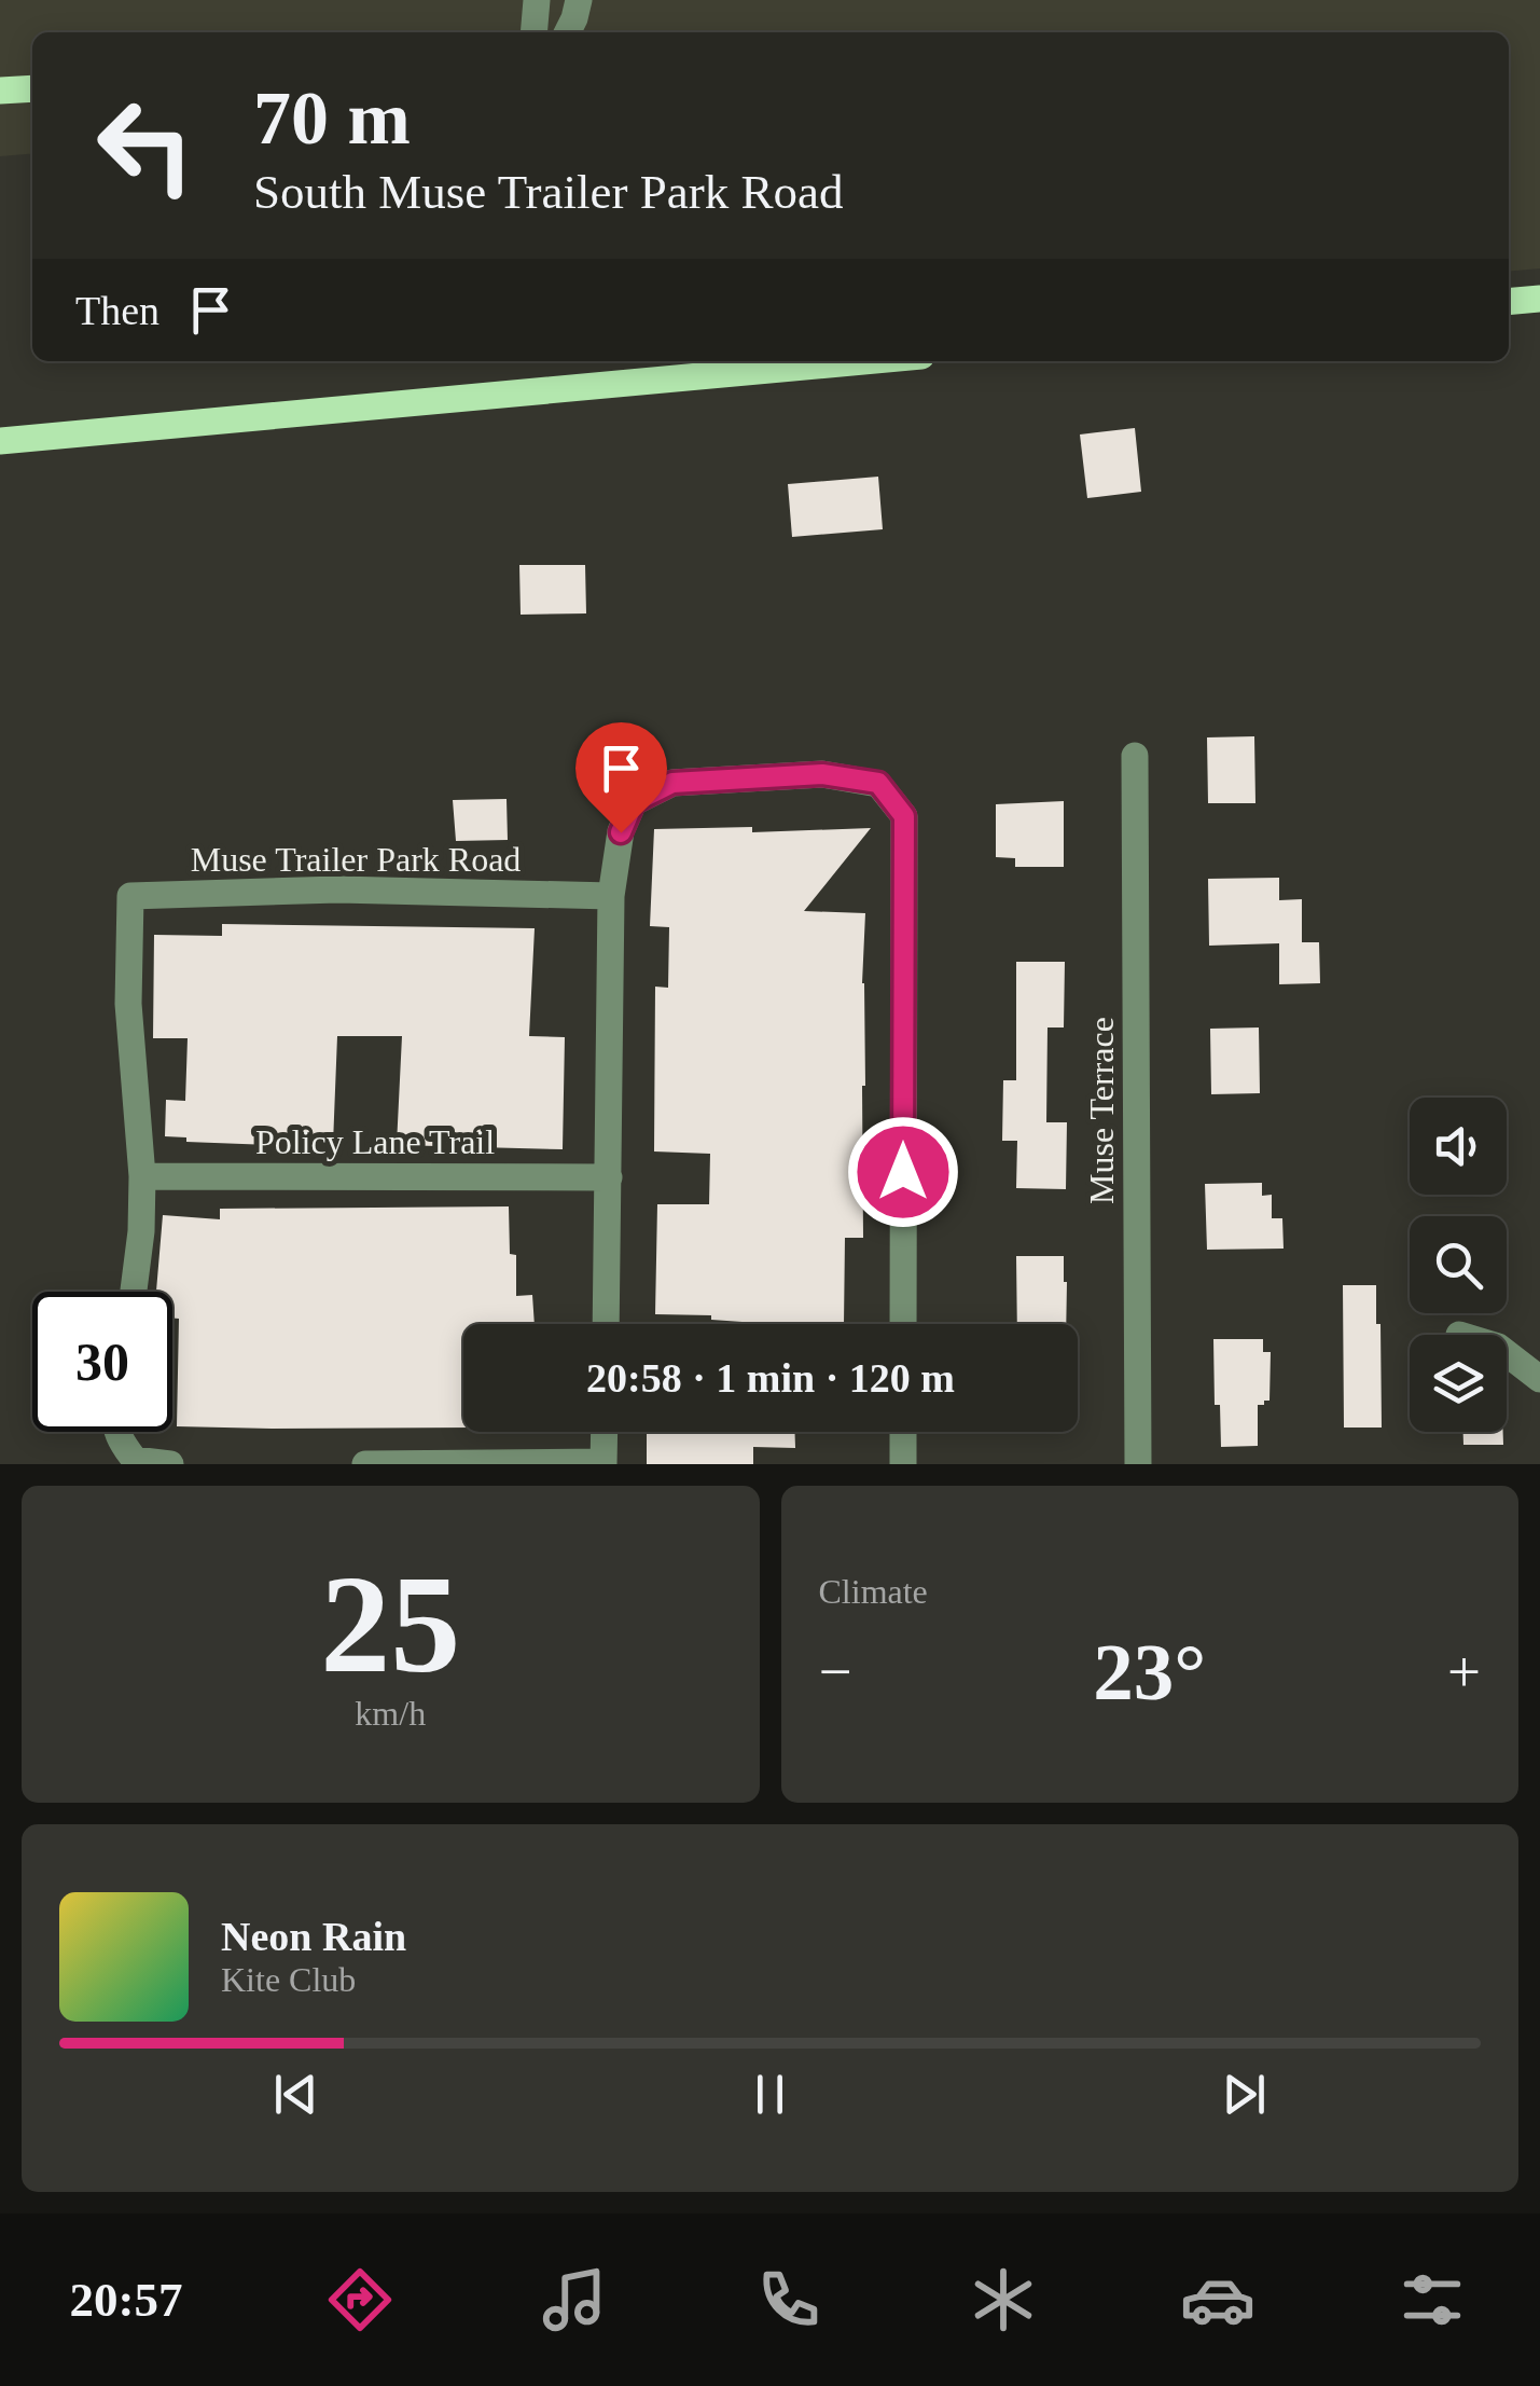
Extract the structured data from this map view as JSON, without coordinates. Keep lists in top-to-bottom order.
{
  "streets": {
    "street": ["Muse Trailer Park Road", "Muse Terrace", "Policy Lane Trail"]
  },
  "crossings": [
    ["Muse Trailer Park Road", "Policy Lane Trail"]
  ],
  "page": {
    "turn": ["70 m", "South Muse Trailer Park Road"],
    "then": "Then",
    "limit": "30",
    "trip": "20:58 · 1 min · 120 m",
    "tile": [
      ["25", "km/h"],
      "Climate"
    ],
    "heat": ["−", "23°", "+"],
    "song": ["Neon Rain", "Kite Club"],
    "tabs": "20:57"
  }
}
